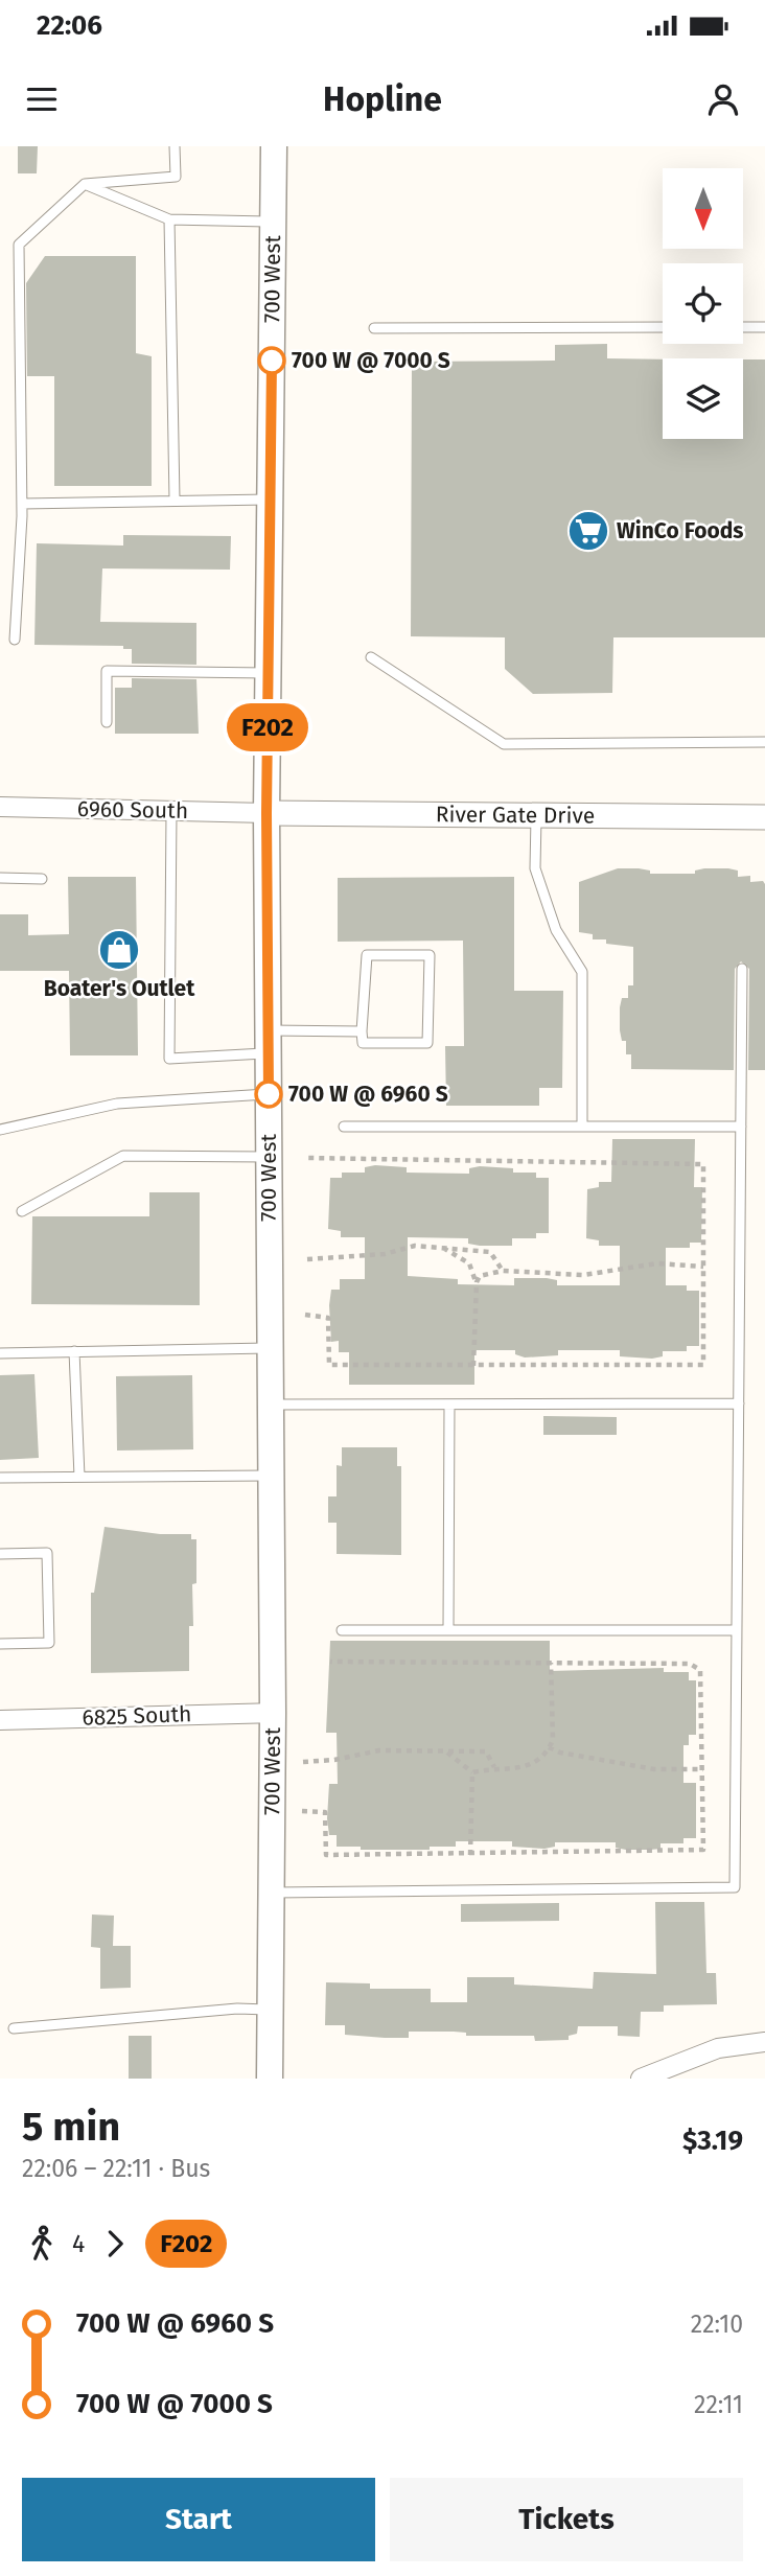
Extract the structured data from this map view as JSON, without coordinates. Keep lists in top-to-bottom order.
{
  "streets": {
    "main road": ["700 West"],
    "street": ["6960 South", "River Gate Drive", "6825 South"]
  },
  "crossings": [
    ["700 West", "6960 South"],
    ["700 West", "River Gate Drive"],
    ["700 West", "6825 South"],
    ["6960 South", "River Gate Drive"]
  ],
  "places": {
    "other": ["700 W @ 7000 S", "700 W @ 6960 S"],
    "supermarket": ["WinCo Foods"],
    "shop": ["Boater's Outlet"]
  },
  "lines": ["bus line F202"],
  "north": "bottom",
  "page": {
    "status": "22:06",
    "header": "Hopline",
    "on_map": "F202",
    "heading": ["5 min", "22:06 – 22:11 · Bus", "$3.19"],
    "legs": ["4", "F202"],
    "list": [
      {
        "name": "700 W @ 6960 S",
        "value": "22:10"
      },
      {
        "name": "700 W @ 7000 S",
        "value": "22:11"
      }
    ],
    "buttons": ["Start", "Tickets"]
  }
}
